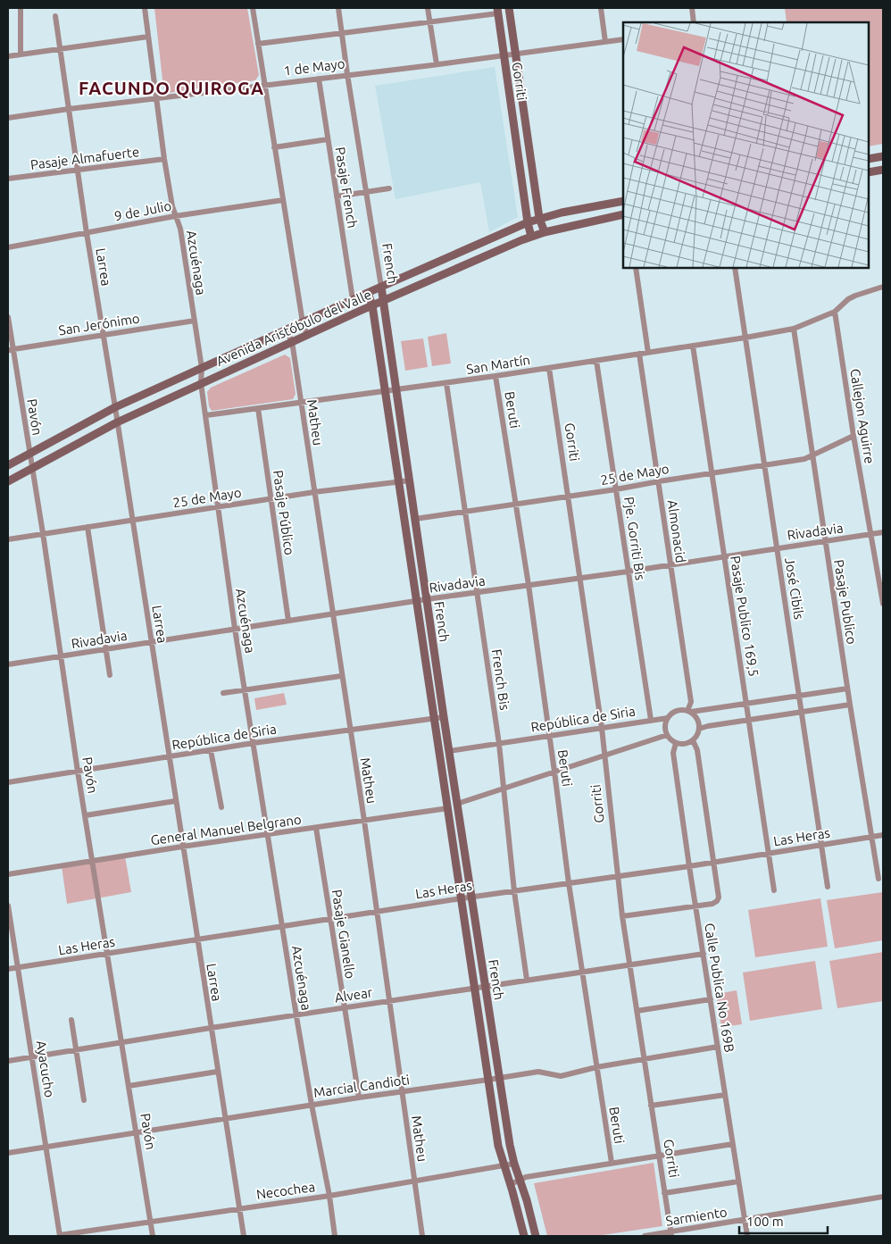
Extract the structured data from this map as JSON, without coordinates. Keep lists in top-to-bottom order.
{
  "streets": {
    "main road": ["Gorriti", "French", "Avenida Aristóbulo del Valle"],
    "street": [
      "1 de Mayo",
      "Pasaje Almafuerte",
      "Pasaje French",
      "9 de Julio",
      "Azcuénaga",
      "Larrea",
      "San Jerónimo",
      "San Martín",
      "Beruti",
      "Callejon Aguirre",
      "Pavón",
      "Matheu",
      "25 de Mayo",
      "Pasaje Público",
      "Almonacid",
      "Rivadavia",
      "Pje. Gorriti Bis",
      "José Cibils",
      "Pasaje Publico",
      "Pasaje Publico 169,5",
      "French Bis",
      "República de Siria",
      "General Manuel Belgrano",
      "Las Heras",
      "Pasaje Gianello",
      "Calle Publica No 169B",
      "Alvear",
      "Ayacucho",
      "Marcial Candioti",
      "Necochea",
      "Sarmiento"
    ]
  },
  "crossings": [
    ["1 de Mayo", "Gorriti"],
    ["1 de Mayo", "Pasaje French"],
    ["1 de Mayo", "Azcuénaga"],
    ["1 de Mayo", "French"],
    ["1 de Mayo", "Larrea"],
    ["Gorriti", "Avenida Aristóbulo del Valle"],
    ["Gorriti", "San Martín"],
    ["Gorriti", "25 de Mayo"],
    ["Gorriti", "Rivadavia"],
    ["Gorriti", "República de Siria"],
    ["Gorriti", "Las Heras"],
    ["Gorriti", "Alvear"],
    ["Gorriti", "Marcial Candioti"],
    ["Gorriti", "Sarmiento"],
    ["Pasaje Almafuerte", "Azcuénaga"],
    ["Pasaje Almafuerte", "Larrea"],
    ["Pasaje French", "Avenida Aristóbulo del Valle"],
    ["9 de Julio", "Azcuénaga"],
    ["9 de Julio", "Larrea"],
    ["Azcuénaga", "San Jerónimo"],
    ["Azcuénaga", "Avenida Aristóbulo del Valle"],
    ["Azcuénaga", "San Martín"],
    ["Azcuénaga", "25 de Mayo"],
    ["Azcuénaga", "Rivadavia"],
    ["Azcuénaga", "República de Siria"],
    ["Azcuénaga", "General Manuel Belgrano"],
    ["Azcuénaga", "Las Heras"],
    ["Azcuénaga", "Alvear"],
    ["Azcuénaga", "Marcial Candioti"],
    ["Azcuénaga", "Necochea"],
    ["French", "Avenida Aristóbulo del Valle"],
    ["French", "San Martín"],
    ["French", "25 de Mayo"],
    ["French", "Rivadavia"],
    ["French", "República de Siria"],
    ["French", "General Manuel Belgrano"],
    ["French", "Las Heras"],
    ["French", "Alvear"],
    ["French", "Marcial Candioti"],
    ["French", "Necochea"],
    ["Larrea", "San Jerónimo"],
    ["Larrea", "Avenida Aristóbulo del Valle"],
    ["Larrea", "25 de Mayo"],
    ["Larrea", "Rivadavia"],
    ["Larrea", "República de Siria"],
    ["Larrea", "General Manuel Belgrano"],
    ["Larrea", "Las Heras"],
    ["Larrea", "Alvear"],
    ["Larrea", "Marcial Candioti"],
    ["Larrea", "Necochea"],
    ["San Jerónimo", "Pavón"],
    ["Avenida Aristóbulo del Valle", "Pavón"],
    ["Avenida Aristóbulo del Valle", "Matheu"],
    ["San Martín", "Beruti"],
    ["San Martín", "Callejon Aguirre"],
    ["San Martín", "Matheu"],
    ["San Martín", "Pasaje Público"],
    ["San Martín", "Almonacid"],
    ["San Martín", "Pje. Gorriti Bis"],
    ["San Martín", "José Cibils"],
    ["San Martín", "Pasaje Publico"],
    ["San Martín", "Pasaje Publico 169,5"],
    ["San Martín", "French Bis"],
    ["Beruti", "25 de Mayo"],
    ["Beruti", "Rivadavia"],
    ["Beruti", "República de Siria"],
    ["Beruti", "Las Heras"],
    ["Beruti", "Alvear"],
    ["Beruti", "Marcial Candioti"],
    ["Callejon Aguirre", "25 de Mayo"],
    ["Callejon Aguirre", "Rivadavia"],
    ["Pavón", "25 de Mayo"],
    ["Pavón", "Rivadavia"],
    ["Pavón", "República de Siria"],
    ["Pavón", "General Manuel Belgrano"],
    ["Pavón", "Las Heras"],
    ["Pavón", "Alvear"],
    ["Pavón", "Marcial Candioti"],
    ["Pavón", "Necochea"],
    ["Matheu", "25 de Mayo"],
    ["Matheu", "Rivadavia"],
    ["Matheu", "República de Siria"],
    ["Matheu", "General Manuel Belgrano"],
    ["Matheu", "Las Heras"],
    ["Matheu", "Alvear"],
    ["Matheu", "Marcial Candioti"],
    ["Matheu", "Necochea"],
    ["25 de Mayo", "Pasaje Público"],
    ["25 de Mayo", "Almonacid"],
    ["25 de Mayo", "Pje. Gorriti Bis"],
    ["25 de Mayo", "José Cibils"],
    ["25 de Mayo", "Pasaje Publico"],
    ["25 de Mayo", "Pasaje Publico 169,5"],
    ["25 de Mayo", "French Bis"],
    ["Pasaje Público", "Rivadavia"],
    ["Almonacid", "Rivadavia"],
    ["Almonacid", "República de Siria"],
    ["Almonacid", "Calle Publica No 169B"],
    ["Rivadavia", "Pje. Gorriti Bis"],
    ["Rivadavia", "José Cibils"],
    ["Rivadavia", "Pasaje Publico"],
    ["Rivadavia", "Pasaje Publico 169,5"],
    ["Rivadavia", "French Bis"],
    ["Pje. Gorriti Bis", "República de Siria"],
    ["José Cibils", "Las Heras"],
    ["Pasaje Publico", "Las Heras"],
    ["Pasaje Publico 169,5", "Las Heras"],
    ["French Bis", "República de Siria"],
    ["French Bis", "Las Heras"],
    ["French Bis", "Alvear"],
    ["República de Siria", "Calle Publica No 169B"],
    ["General Manuel Belgrano", "Pasaje Gianello"],
    ["Las Heras", "Pasaje Gianello"],
    ["Las Heras", "Calle Publica No 169B"],
    ["Las Heras", "Ayacucho"],
    ["Pasaje Gianello", "Alvear"],
    ["Pasaje Gianello", "Marcial Candioti"],
    ["Calle Publica No 169B", "Alvear"],
    ["Calle Publica No 169B", "Marcial Candioti"],
    ["Calle Publica No 169B", "Sarmiento"],
    ["Alvear", "Ayacucho"],
    ["Ayacucho", "Marcial Candioti"],
    ["Ayacucho", "Necochea"]
  ],
  "districts": ["FACUNDO QUIROGA"],
  "scale_bar": "100 m"
}
